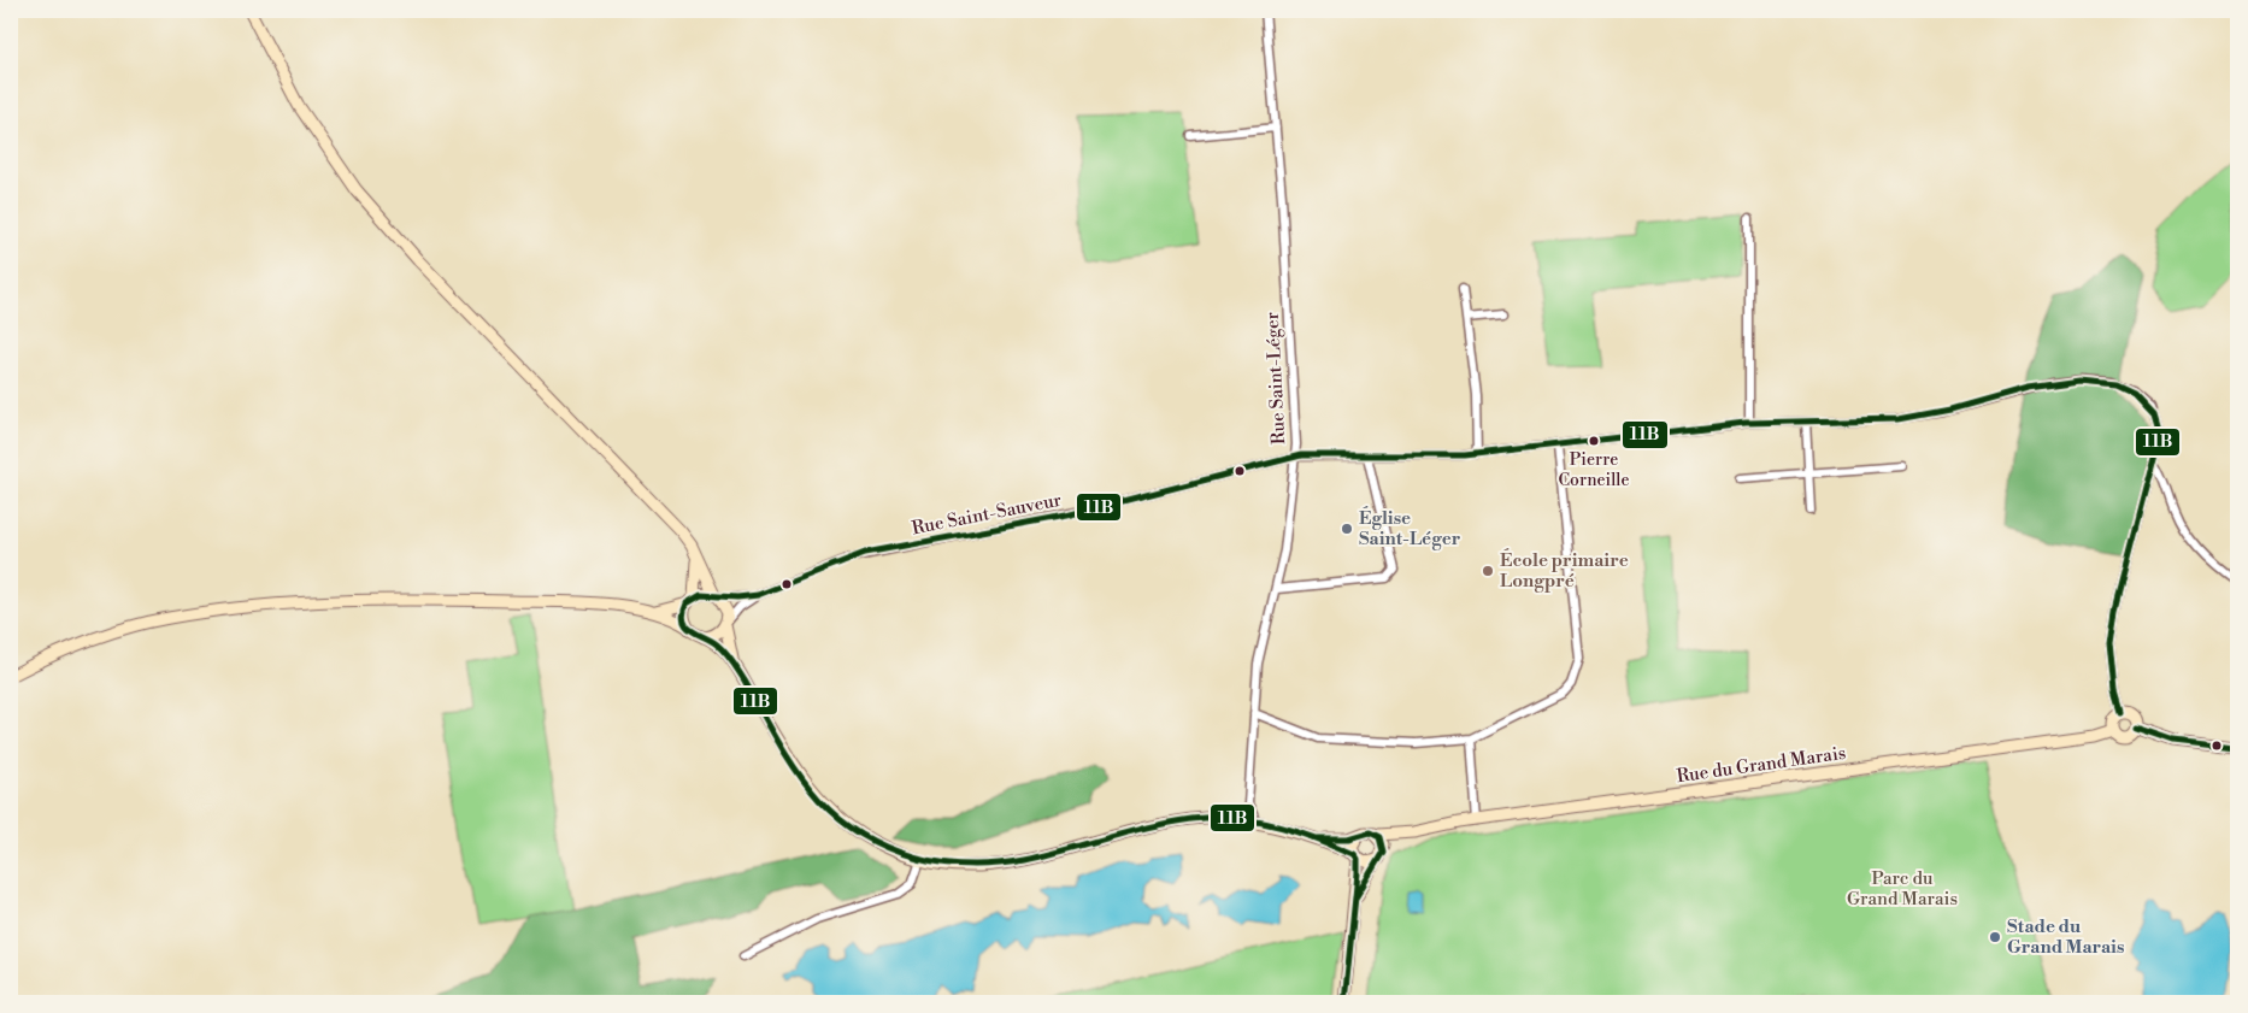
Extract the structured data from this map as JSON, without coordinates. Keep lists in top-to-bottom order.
{
  "streets": {
    "street": ["Rue Saint-Léger", "Rue Saint-Sauveur", "Rue du Grand Marais"]
  },
  "crossings": [
    ["Rue Saint-Léger", "Rue Saint-Sauveur"],
    ["Rue Saint-Sauveur", "Rue du Grand Marais"]
  ],
  "parks": ["Parc du Grand Marais"],
  "places": [
    "Pierre Corneille",
    "Église Saint-Léger",
    "École primaire Longpré",
    "Stade du Grand Marais"
  ],
  "lines": ["transit line 11B"]
}
